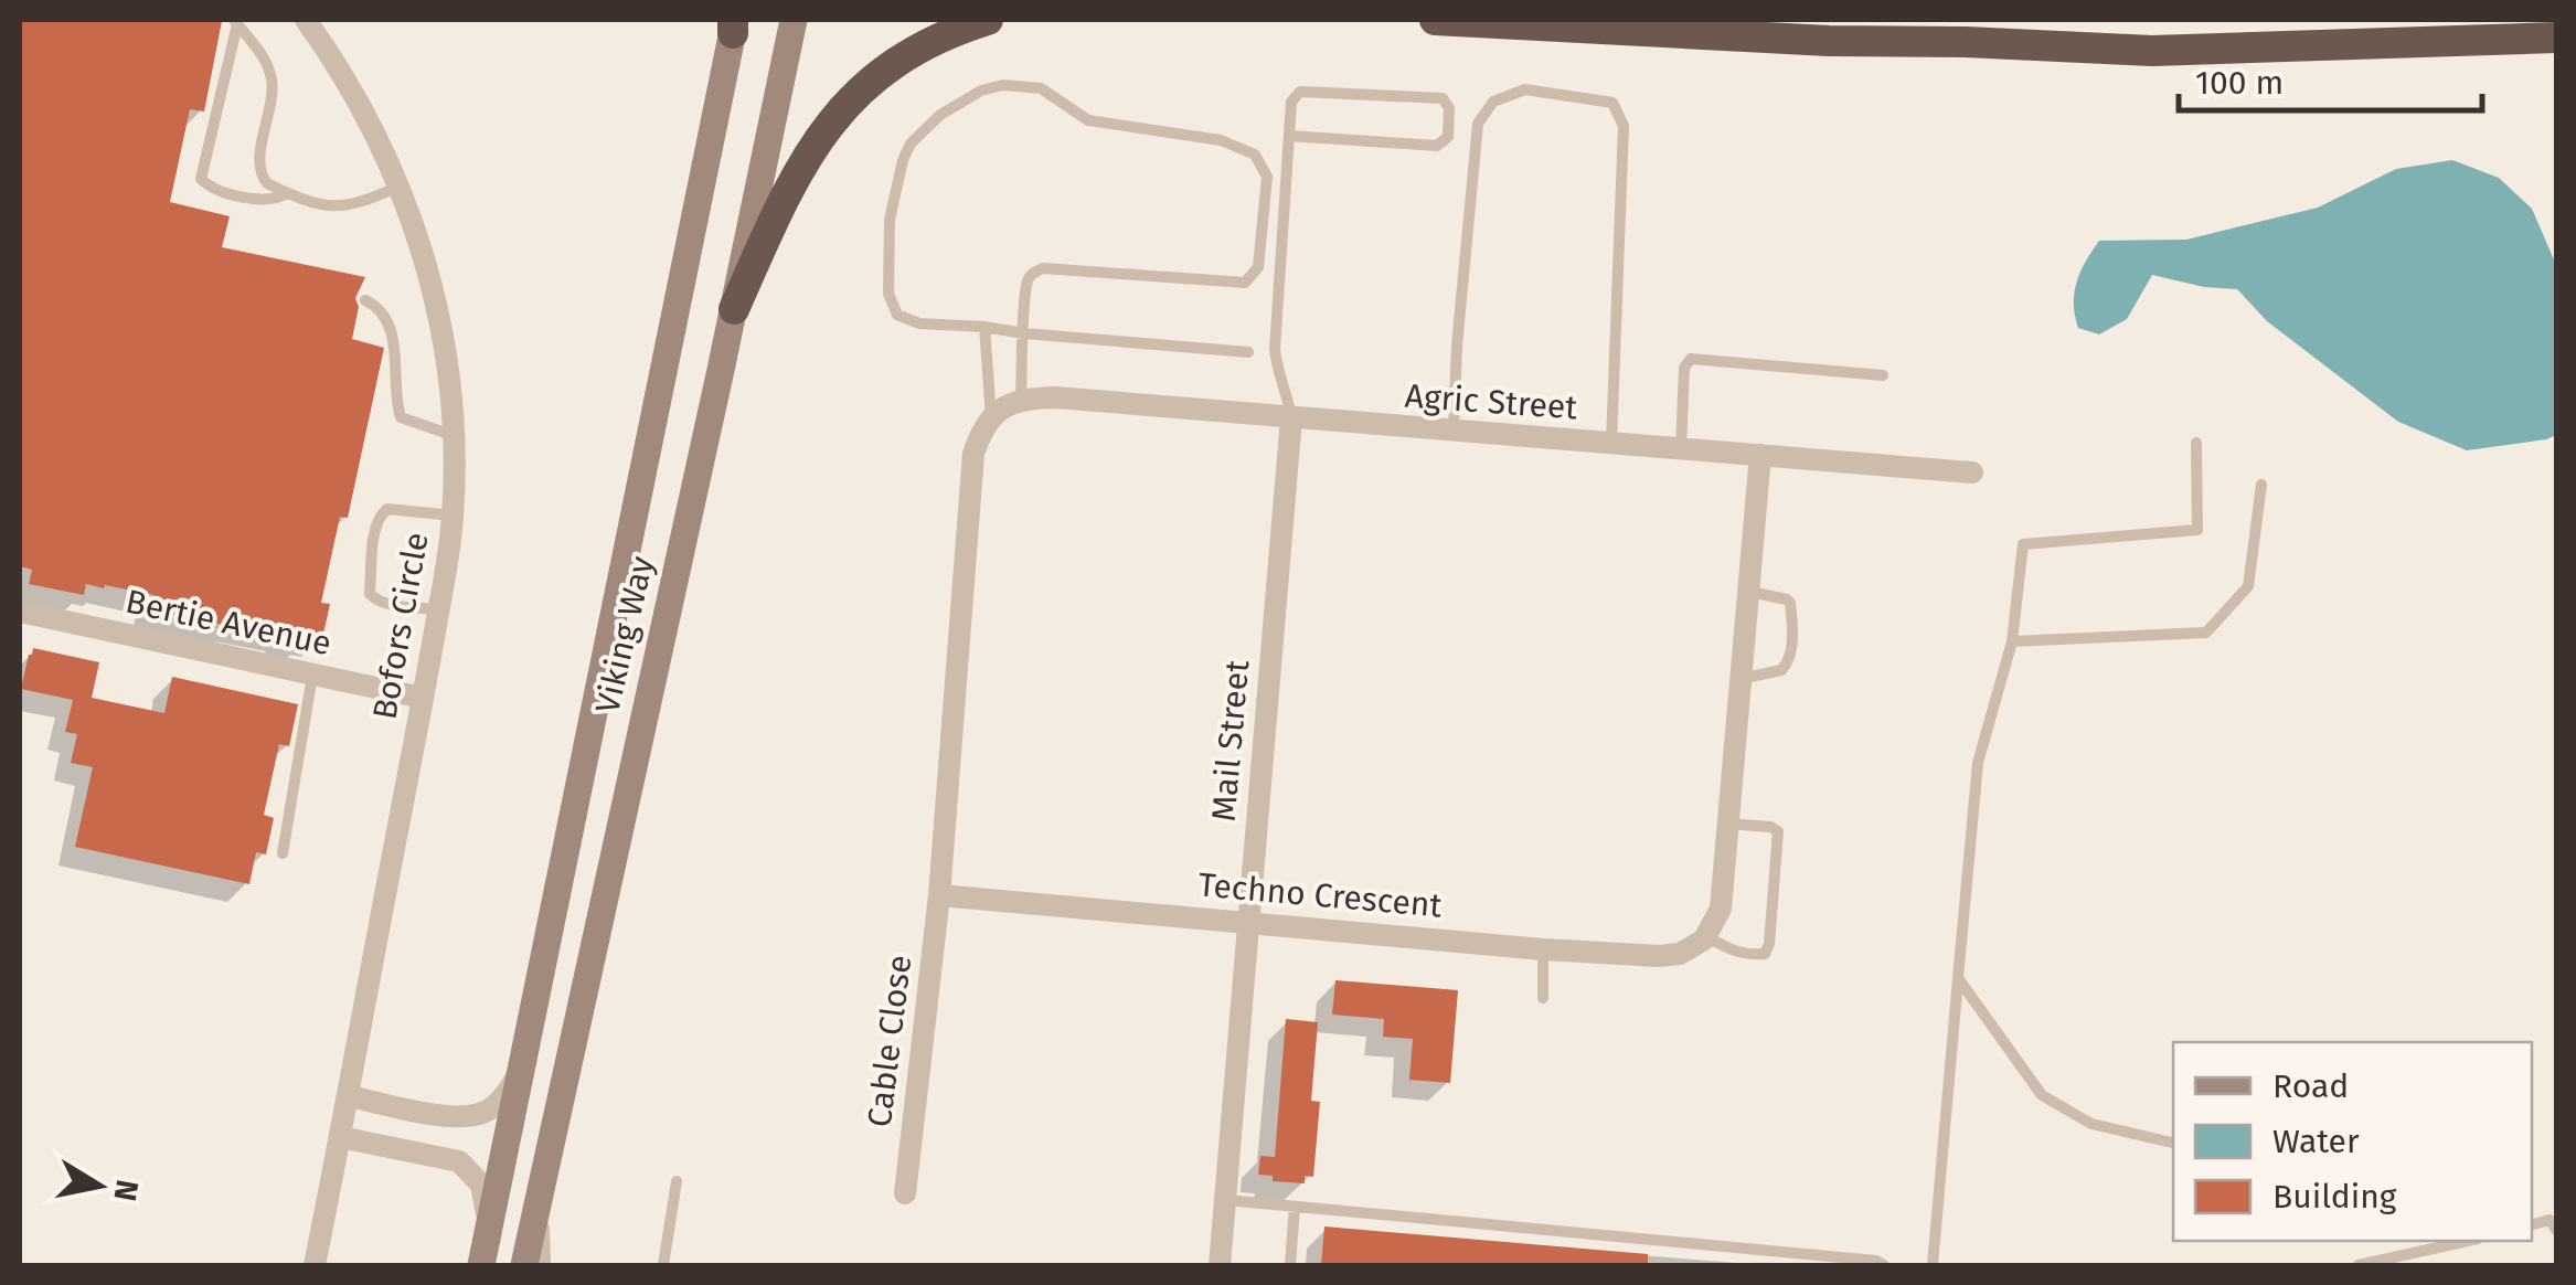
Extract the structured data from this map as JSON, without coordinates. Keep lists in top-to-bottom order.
{
  "streets": {
    "main road": ["Viking Way"],
    "street": [
      "Agric Street",
      "Bertie Avenue",
      "Bofors Circle",
      "Mail Street",
      "Techno Crescent",
      "Cable Close"
    ]
  },
  "crossings": [
    ["Agric Street", "Mail Street"],
    ["Bertie Avenue", "Bofors Circle"],
    ["Mail Street", "Techno Crescent"],
    ["Techno Crescent", "Cable Close"]
  ],
  "legend": ["Road", "Water", "Building"],
  "scale_bar": "100 m",
  "north": "right"
}
